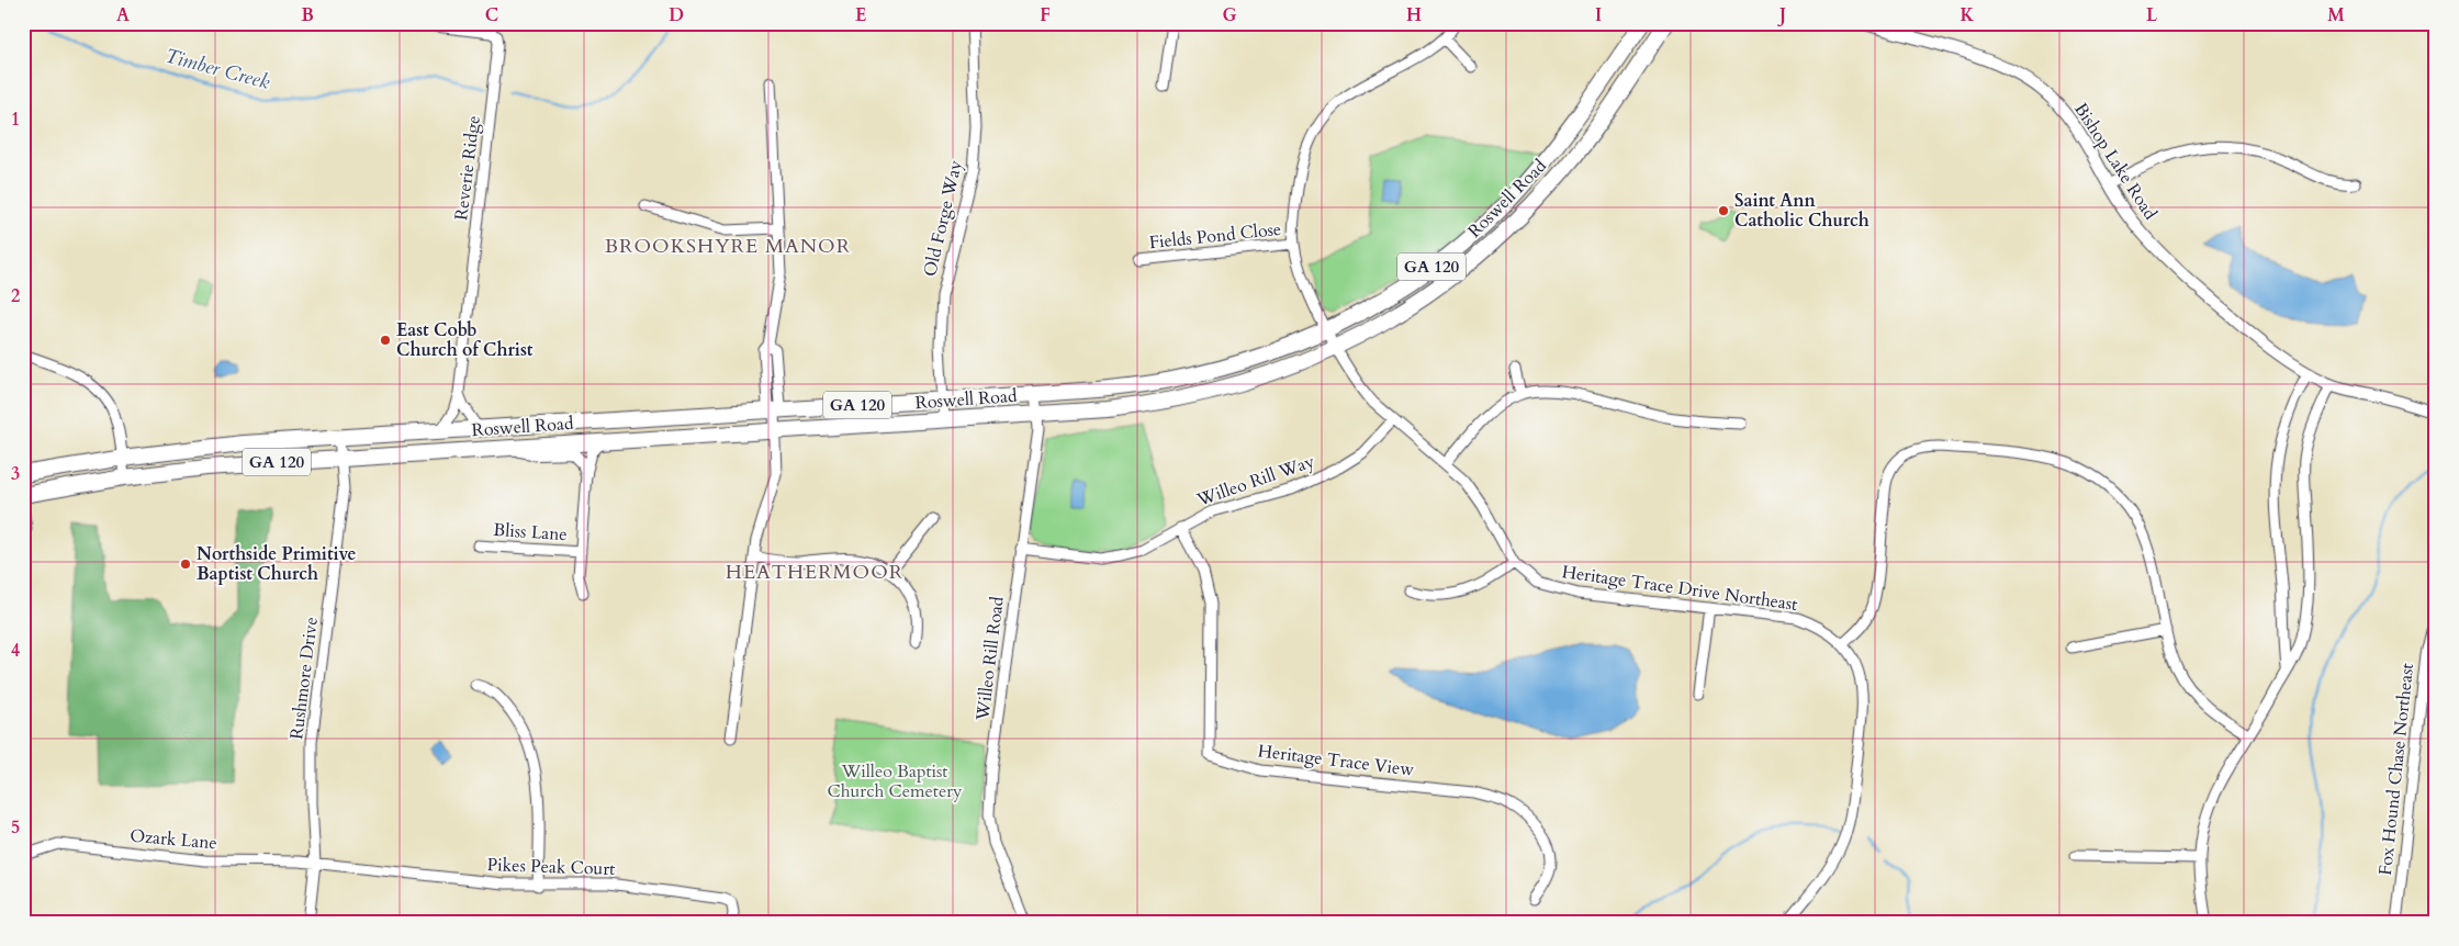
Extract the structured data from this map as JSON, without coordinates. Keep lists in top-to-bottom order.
{
  "streets": {
    "highway": ["Roswell Road", "GA 120"],
    "street": [
      "Bishop Lake Road",
      "Reverie Ridge",
      "Old Forge Way",
      "Fields Pond Close",
      "Willeo Rill Way",
      "Bliss Lane",
      "Heritage Trace Drive Northeast",
      "Willeo Rill Road",
      "Rushmore Drive",
      "Heritage Trace View",
      "Fox Hound Chase Northeast",
      "Ozark Lane",
      "Pikes Peak Court"
    ]
  },
  "crossings": [
    ["Reverie Ridge", "Roswell Road"],
    ["Roswell Road", "Old Forge Way"],
    ["Roswell Road", "Bliss Lane"],
    ["Roswell Road", "Heritage Trace Drive Northeast"],
    ["Roswell Road", "Willeo Rill Road"],
    ["Roswell Road", "Rushmore Drive"],
    ["Fields Pond Close", "Heritage Trace Drive Northeast"],
    ["Willeo Rill Way", "Heritage Trace Drive Northeast"],
    ["Willeo Rill Way", "Willeo Rill Road"],
    ["Willeo Rill Way", "Heritage Trace View"],
    ["Rushmore Drive", "Ozark Lane"],
    ["Rushmore Drive", "Pikes Peak Court"],
    ["Ozark Lane", "Pikes Peak Court"]
  ],
  "districts": ["BROOKSHYRE MANOR", "HEATHERMOOR"],
  "water": ["Timber Creek"],
  "parks": ["Willeo Baptist Church Cemetery"],
  "places": ["Saint Ann Catholic Church", "East Cobb Church of Christ", "Northside Primitive Baptist Church"],
  "grid": {
    "columns": [
      "A",
      "B",
      "C",
      "D",
      "E",
      "F",
      "G",
      "H",
      "I",
      "J",
      "K",
      "L",
      "M"
    ],
    "rows": [
      "1",
      "2",
      "3",
      "4",
      "5"
    ]
  }
}
